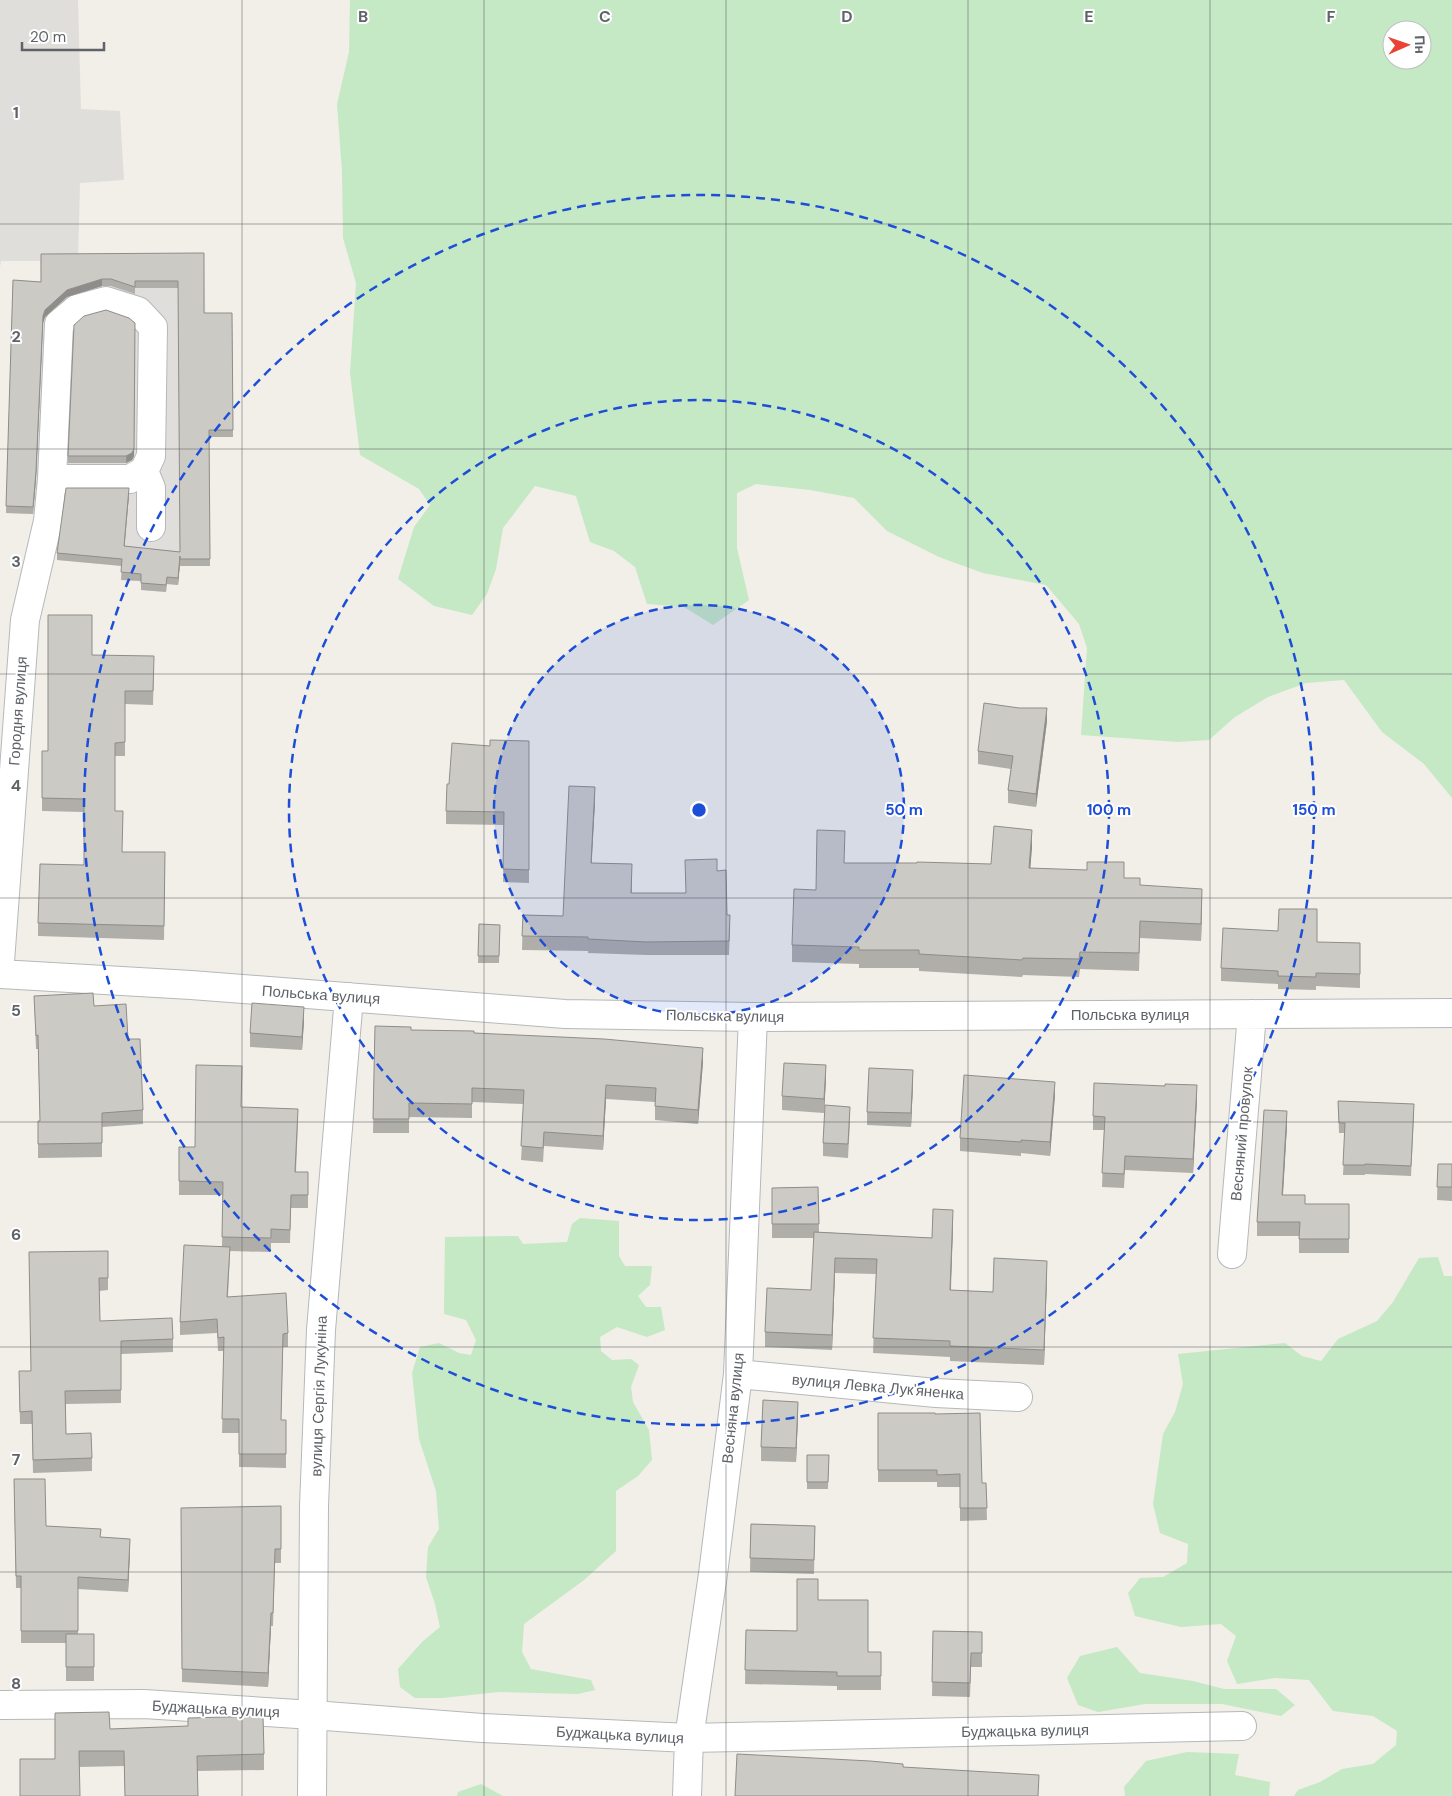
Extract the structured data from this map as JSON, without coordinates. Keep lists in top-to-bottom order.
{
  "streets": {
    "street": [
      "Городня вулиця",
      "Польська вулиця",
      "Весняний провулок",
      "вулиця Левка Лук'яненка",
      "вулиця Сергія Лукуніна",
      "Весняна вулиця",
      "Буджацька вулиця"
    ]
  },
  "crossings": [
    ["Польська вулиця", "Весняний провулок"],
    ["Польська вулиця", "вулиця Сергія Лукуніна"],
    ["Польська вулиця", "Весняна вулиця"],
    ["вулиця Левка Лук'яненка", "Весняна вулиця"],
    ["вулиця Сергія Лукуніна", "Буджацька вулиця"],
    ["Весняна вулиця", "Буджацька вулиця"]
  ],
  "scale_bar": "20 m",
  "north": "right",
  "grid": {
    "columns": [
      "B",
      "C",
      "D",
      "E",
      "F"
    ],
    "rows": [
      "1",
      "2",
      "3",
      "4",
      "5",
      "6",
      "7",
      "8"
    ]
  },
  "rings": ["50 m", "100 m", "150 m"]
}
